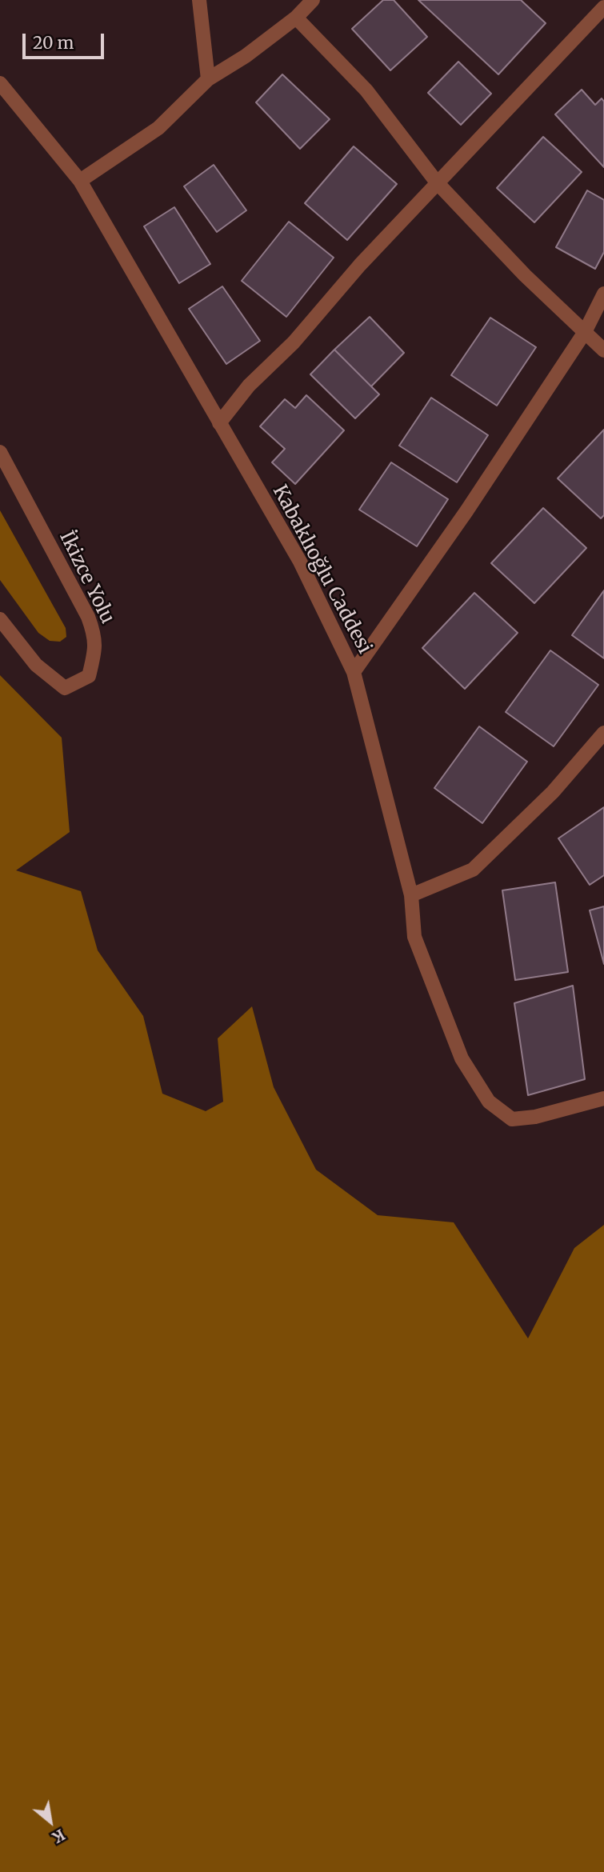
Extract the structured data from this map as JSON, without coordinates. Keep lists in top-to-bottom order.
{
  "streets": {
    "street": ["Kabaklıoğlu Caddesi", "İkizce Yolu"]
  },
  "scale_bar": "20 m",
  "north": "bottom right"
}
